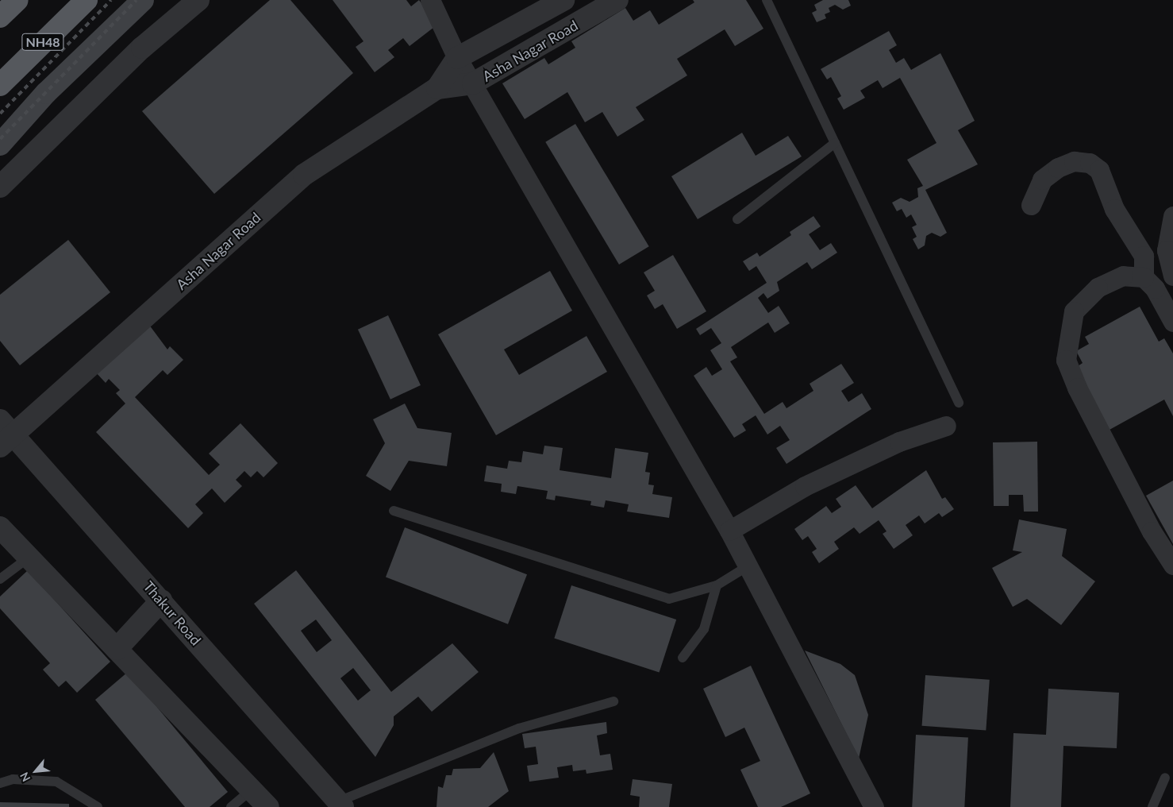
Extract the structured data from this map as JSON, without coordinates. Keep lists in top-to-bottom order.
{
  "streets": {
    "highway": ["NH48"],
    "street": ["Asha Nagar Road", "Thakur Road"]
  },
  "crossings": [
    ["Asha Nagar Road", "Thakur Road"]
  ],
  "north": "bottom left"
}
